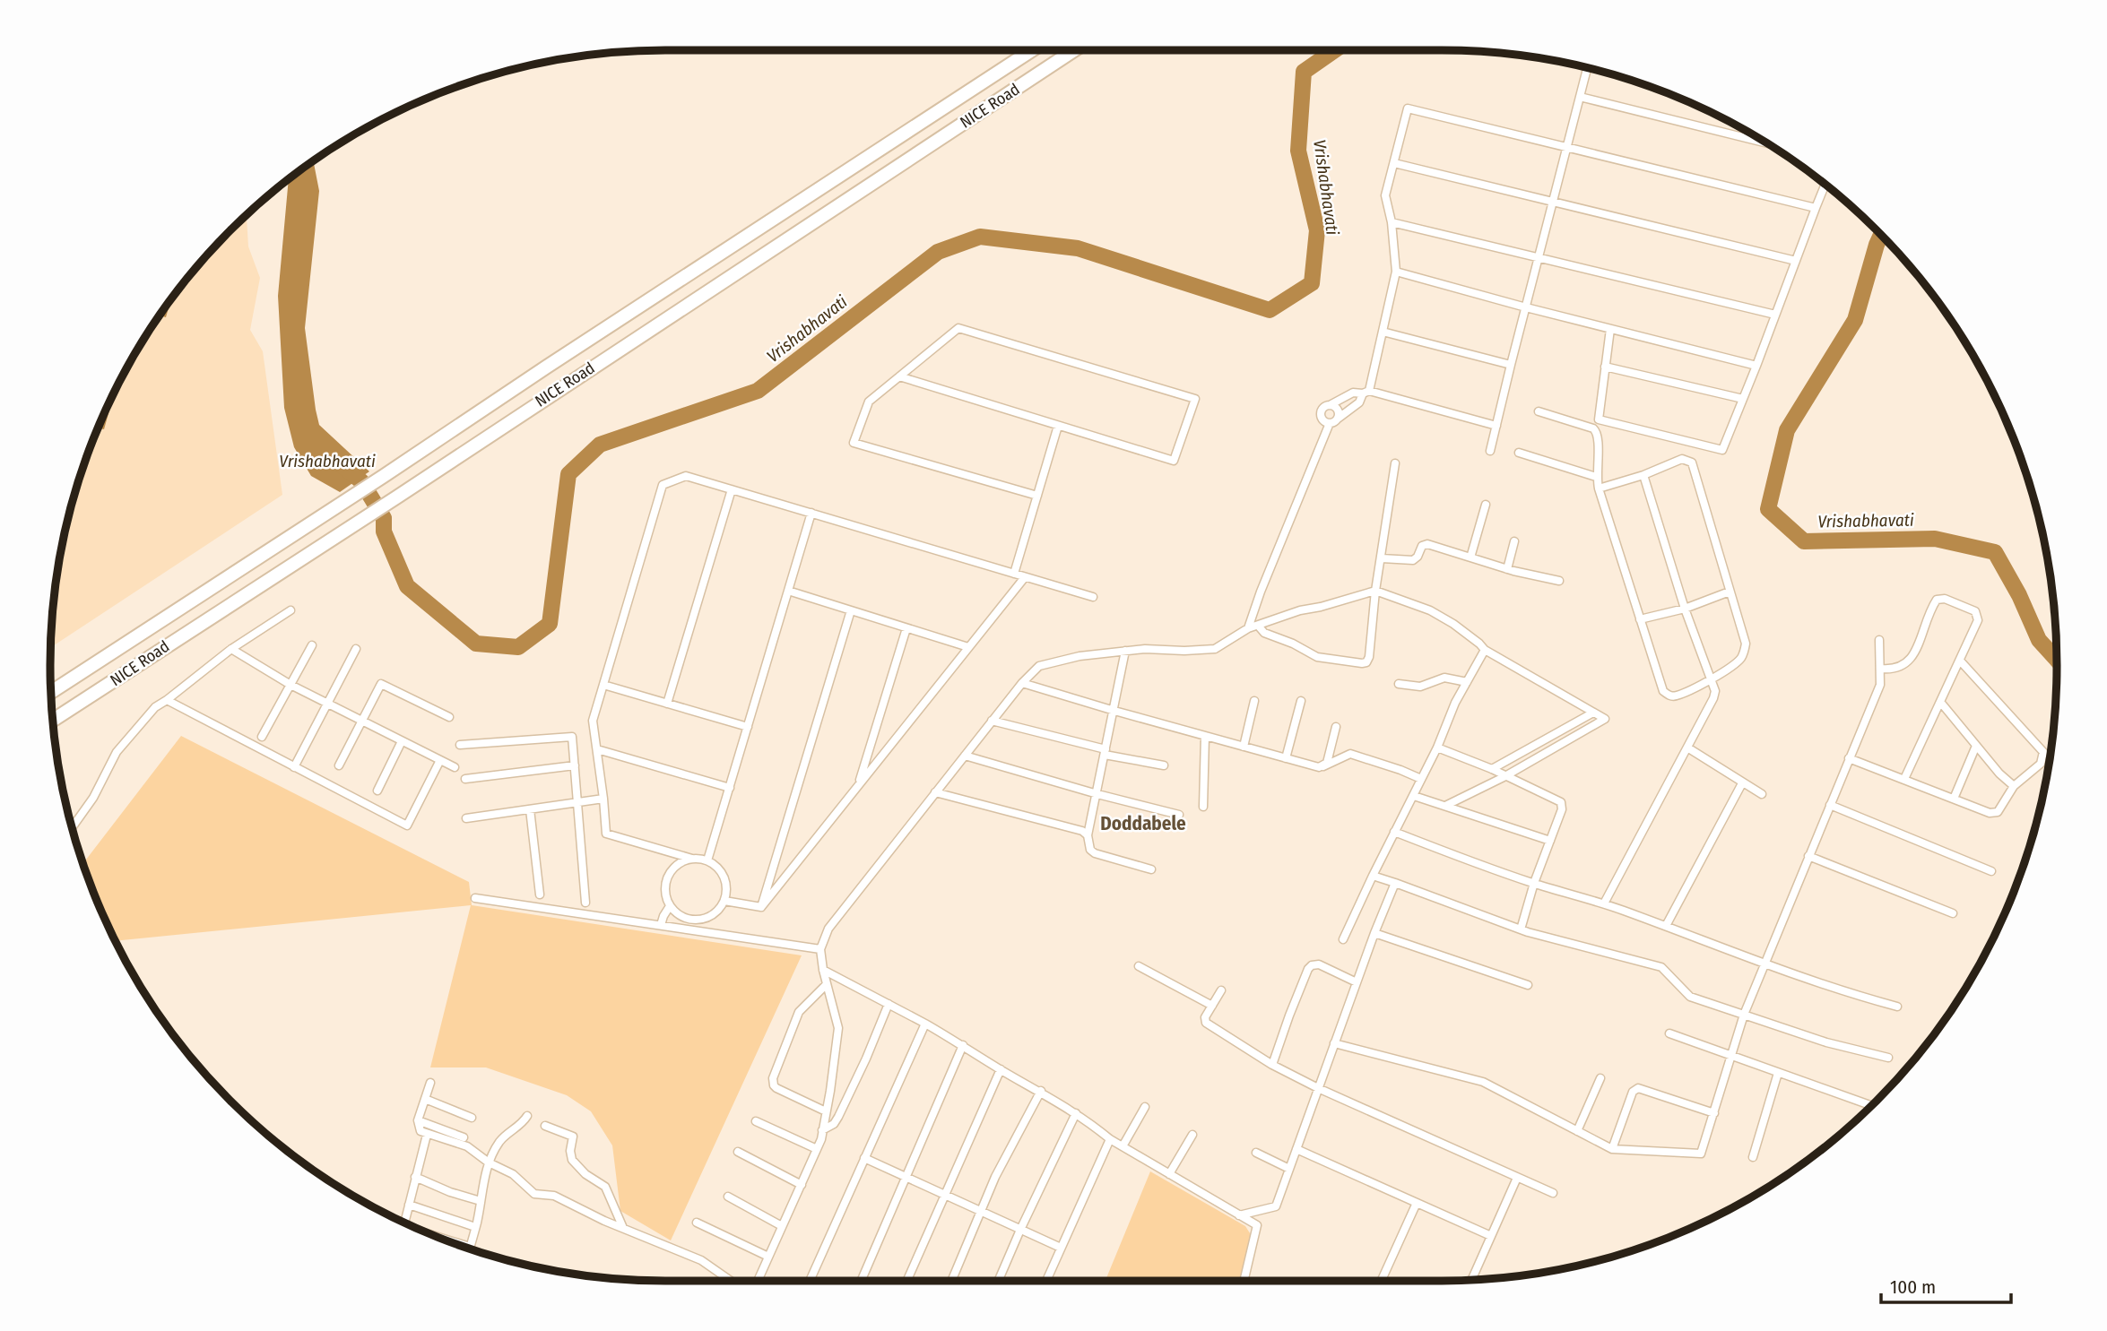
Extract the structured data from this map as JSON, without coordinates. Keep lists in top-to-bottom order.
{
  "streets": {
    "highway": ["NICE Road"]
  },
  "districts": ["Doddabele"],
  "water": ["Vrishabhavati"],
  "scale_bar": "100 m"
}
